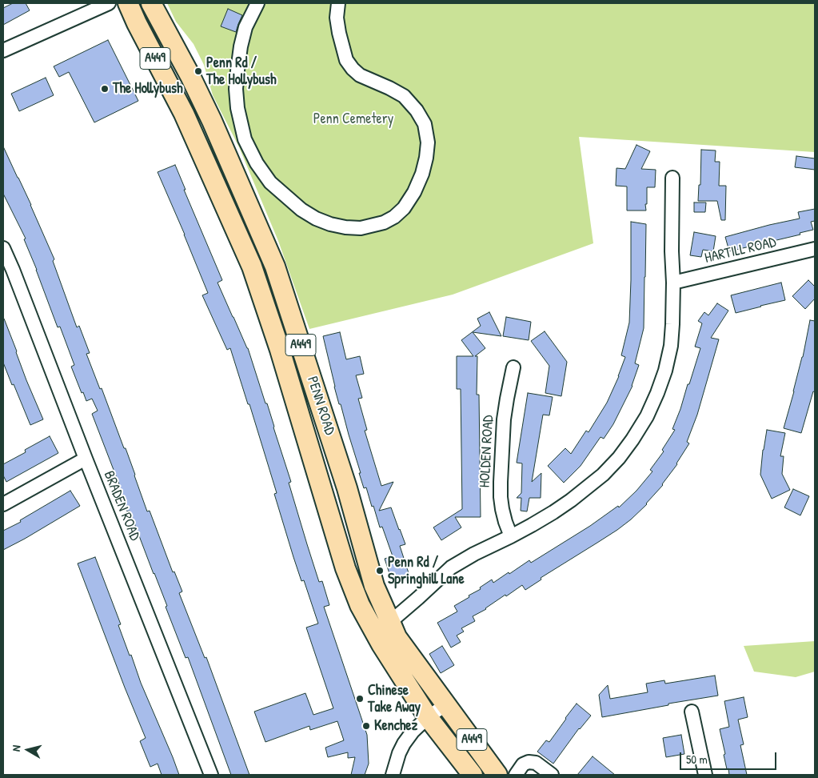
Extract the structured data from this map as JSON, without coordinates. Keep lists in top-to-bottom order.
{
  "streets": {
    "highway": ["A449", "PENN ROAD"],
    "street": ["HARTILL ROAD", "HOLDEN ROAD", "BRADEN ROAD"]
  },
  "parks": ["Penn Cemetery"],
  "places": [
    "Penn Rd / The Hollybush",
    "The Hollybush",
    "Penn Rd / Springhill Lane",
    "Chinese Take Away",
    "Kenchez"
  ],
  "scale_bar": "50 m",
  "north": "left"
}
